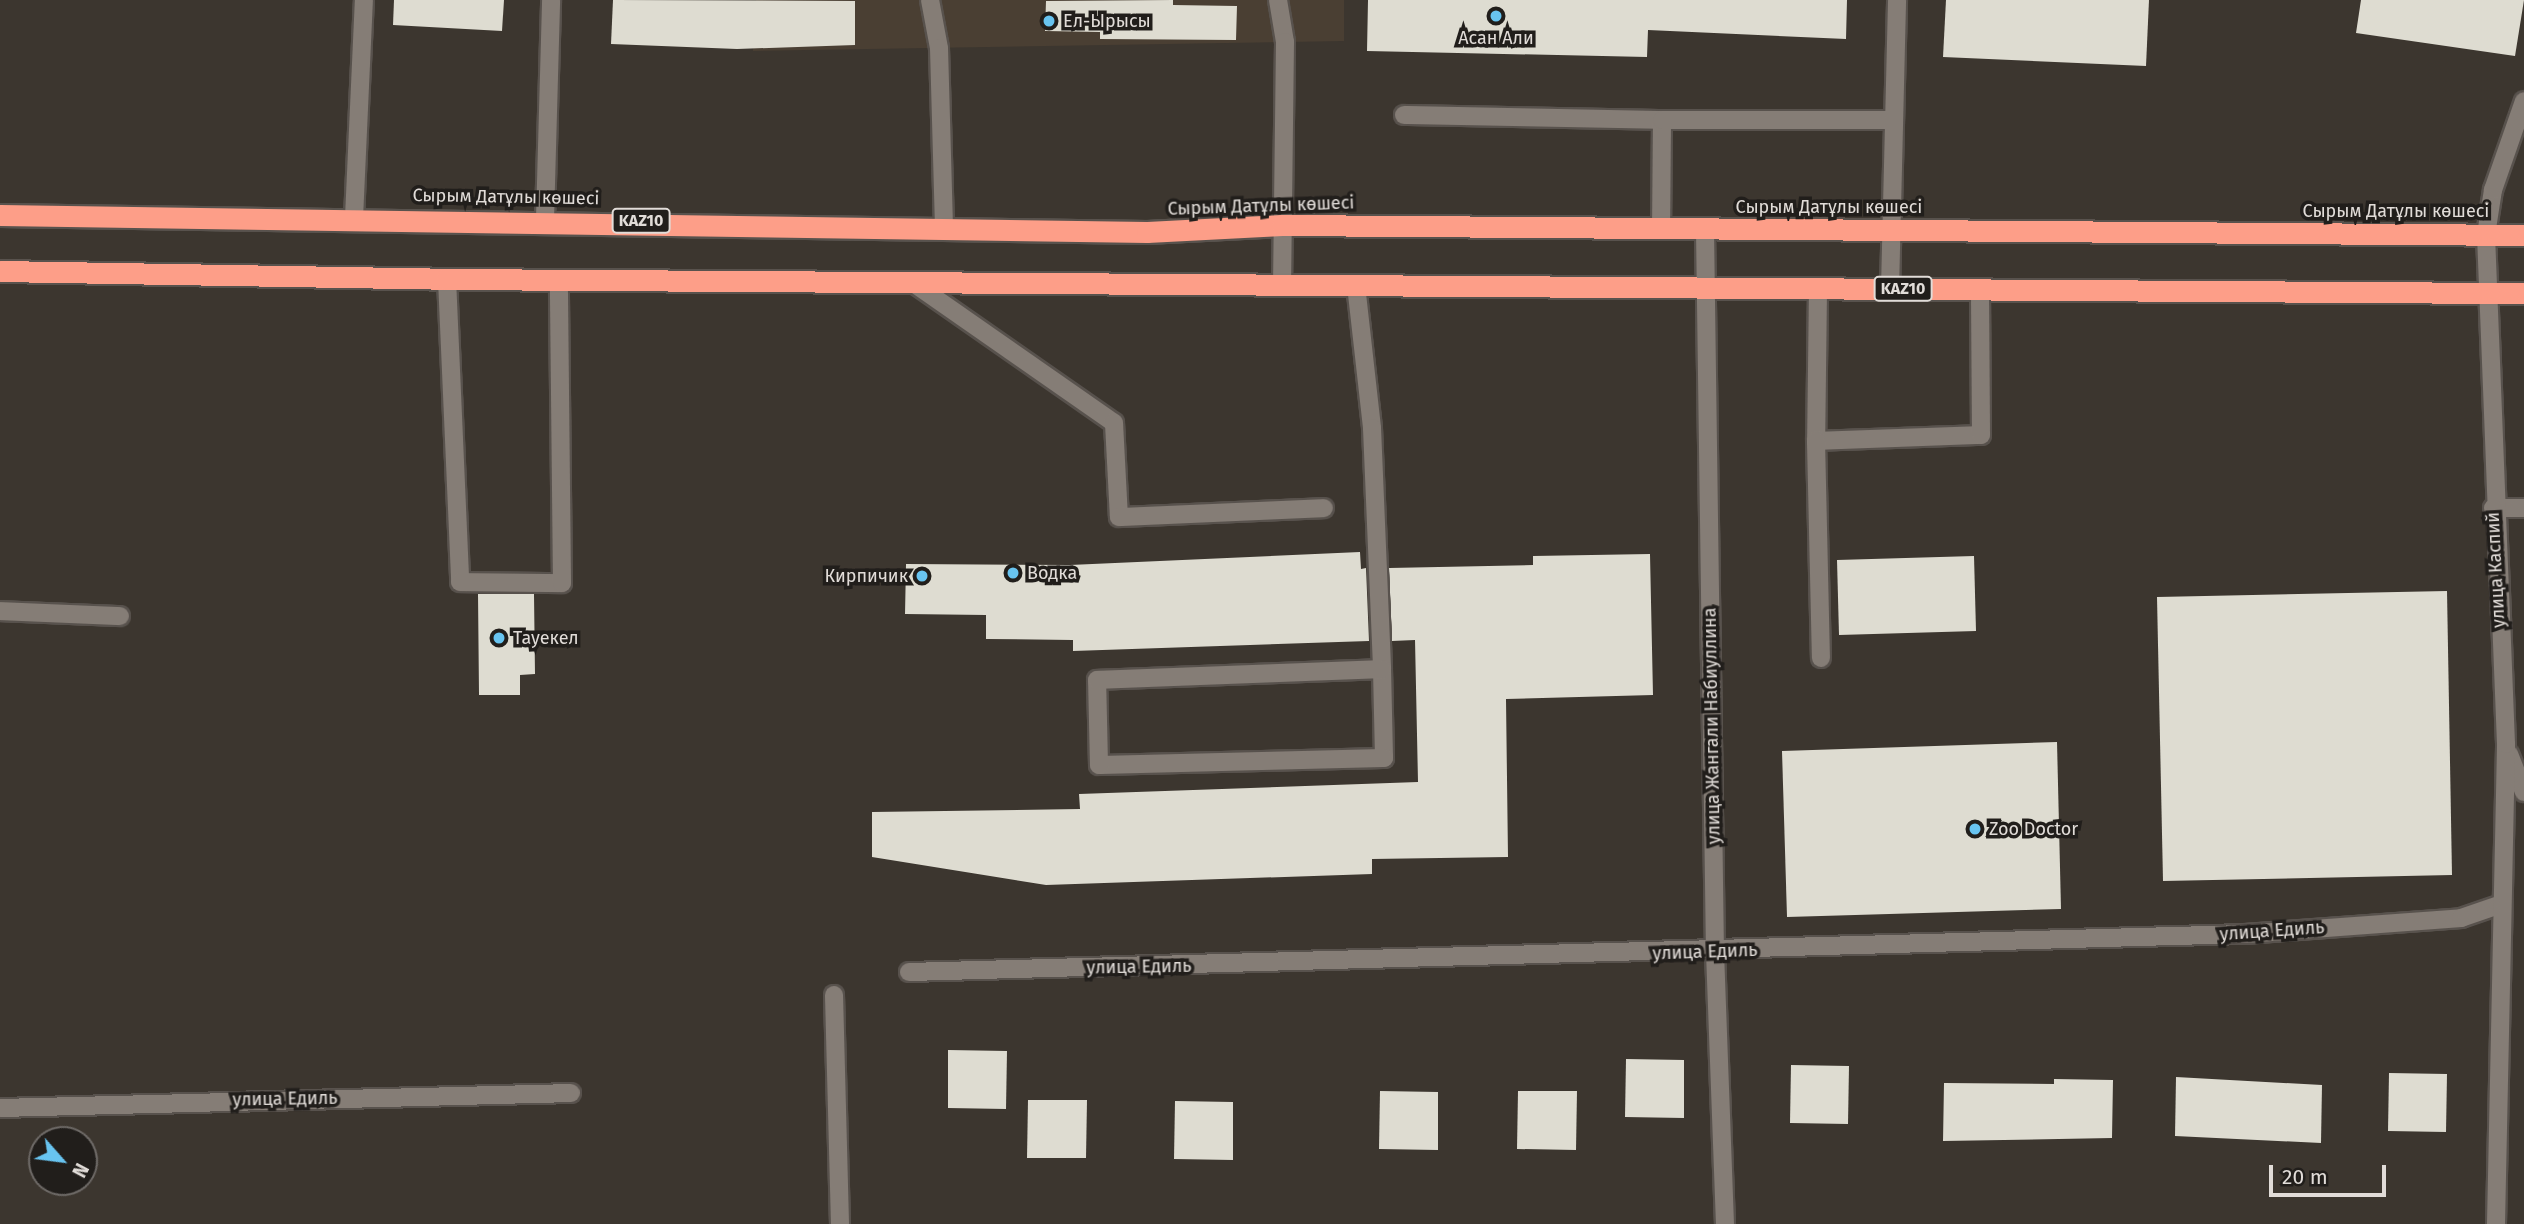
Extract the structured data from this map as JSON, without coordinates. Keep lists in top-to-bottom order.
{
  "streets": {
    "highway": ["Сырым Датұлы көшесі", "KAZ10"],
    "street": ["улица Каспий", "улица Жангали Набиуллина", "улица Едиль"]
  },
  "crossings": [
    ["Сырым Датұлы көшесі", "улица Каспий"],
    ["Сырым Датұлы көшесі", "улица Жангали Набиуллина"],
    ["KAZ10", "улица Каспий"],
    ["KAZ10", "улица Жангали Набиуллина"],
    ["улица Каспий", "улица Едиль"],
    ["улица Жангали Набиуллина", "улица Едиль"]
  ],
  "places": [
    "Асан Али",
    "Ел-Ырысы",
    "Водка",
    "Кирпичик",
    "Тауекел",
    "Zoo Doctor"
  ],
  "scale_bar": "20 m",
  "north": "bottom right"
}
